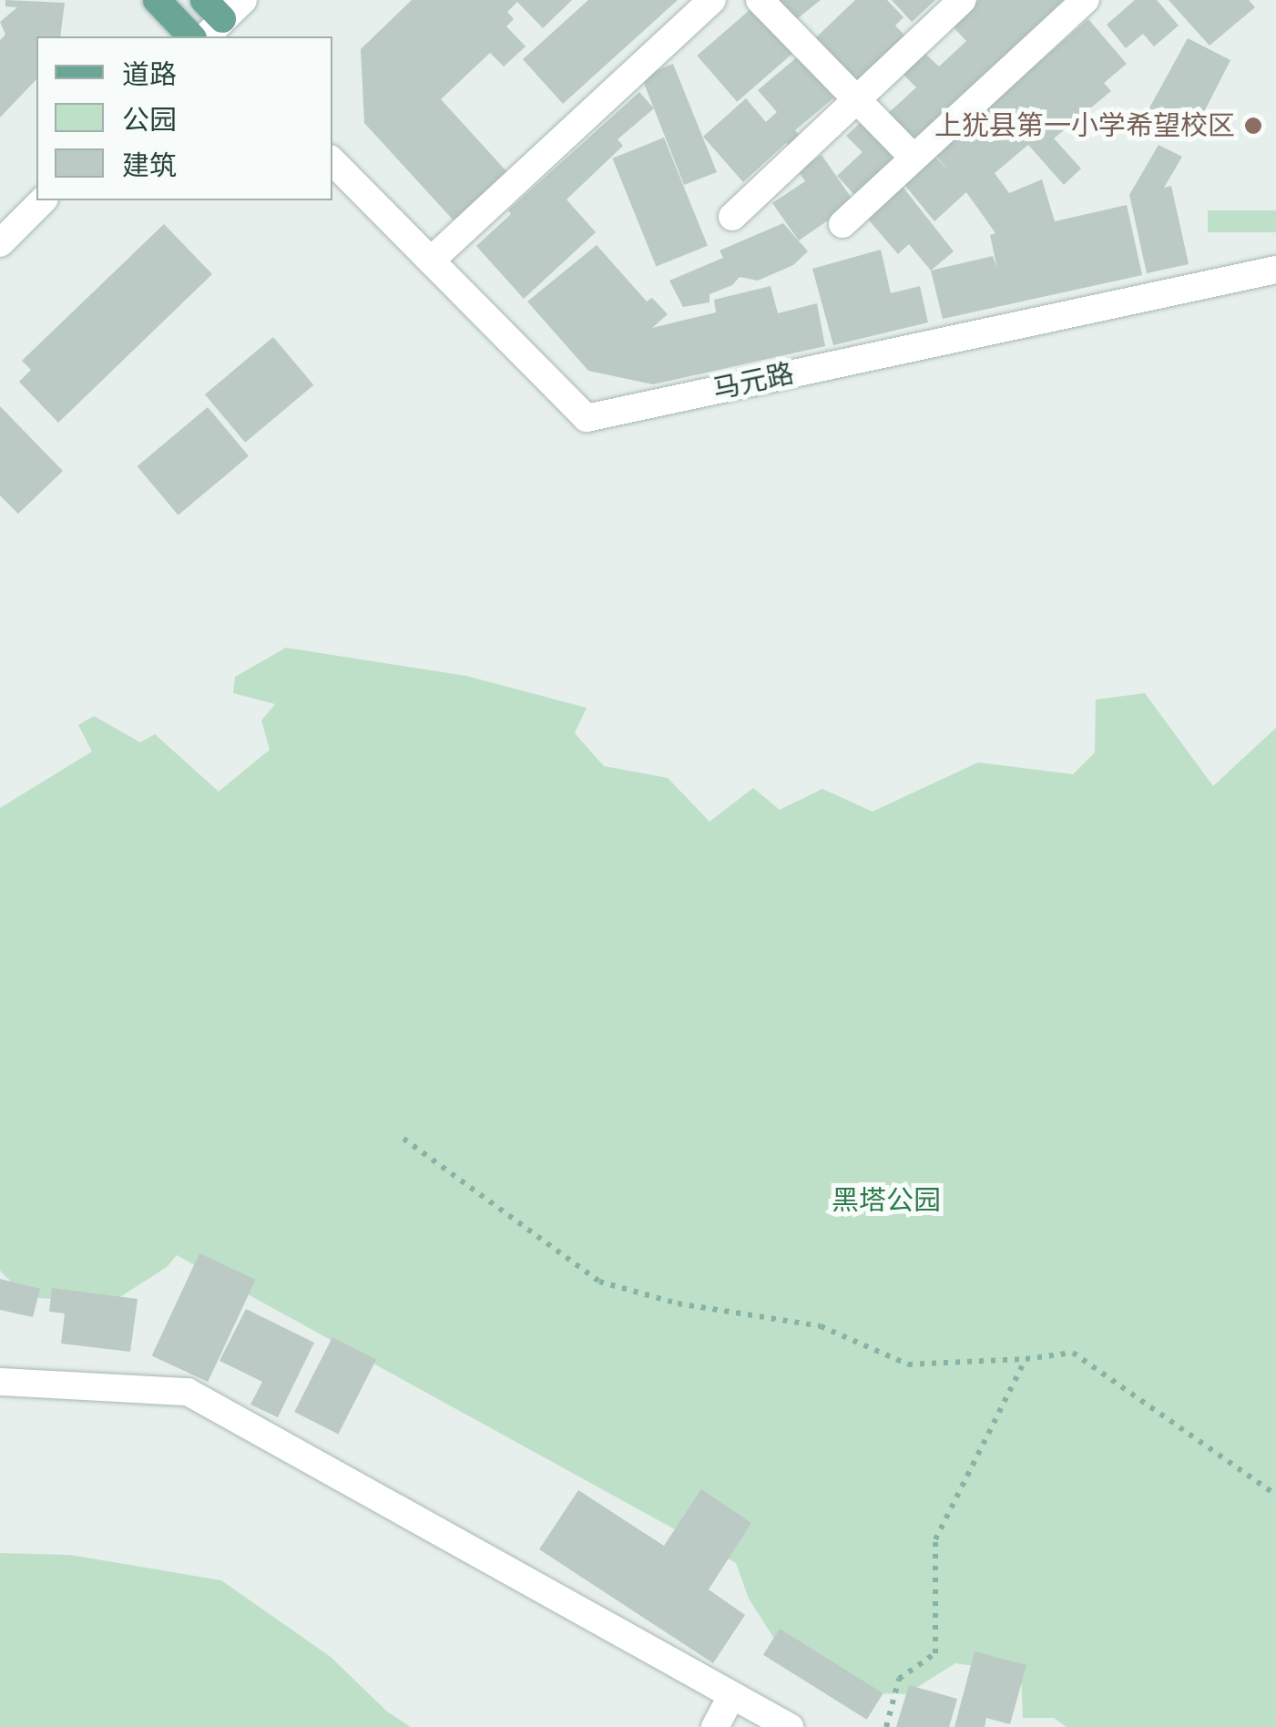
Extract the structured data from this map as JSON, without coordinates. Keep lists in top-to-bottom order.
{
  "streets": {
    "street": ["马元路"]
  },
  "parks": ["黑塔公园"],
  "places": ["上犹县第一小学希望校区"],
  "legend": ["道路", "公园", "建筑"]
}
